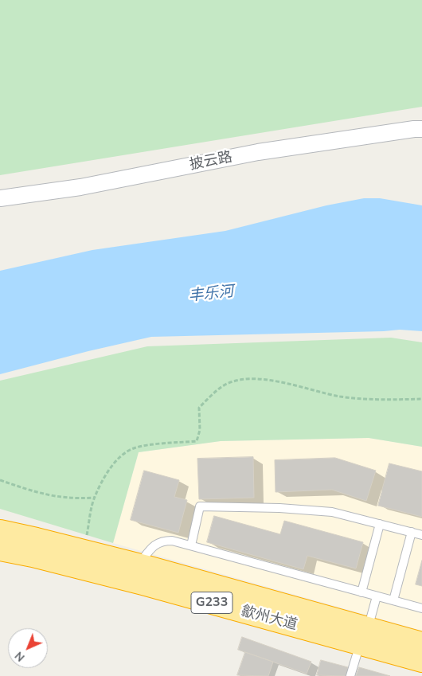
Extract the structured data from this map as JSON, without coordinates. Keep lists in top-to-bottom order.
{
  "streets": {
    "highway": ["G233", "歙州大道"],
    "street": ["披云路"]
  },
  "water": ["丰乐河"],
  "north": "bottom left"
}
